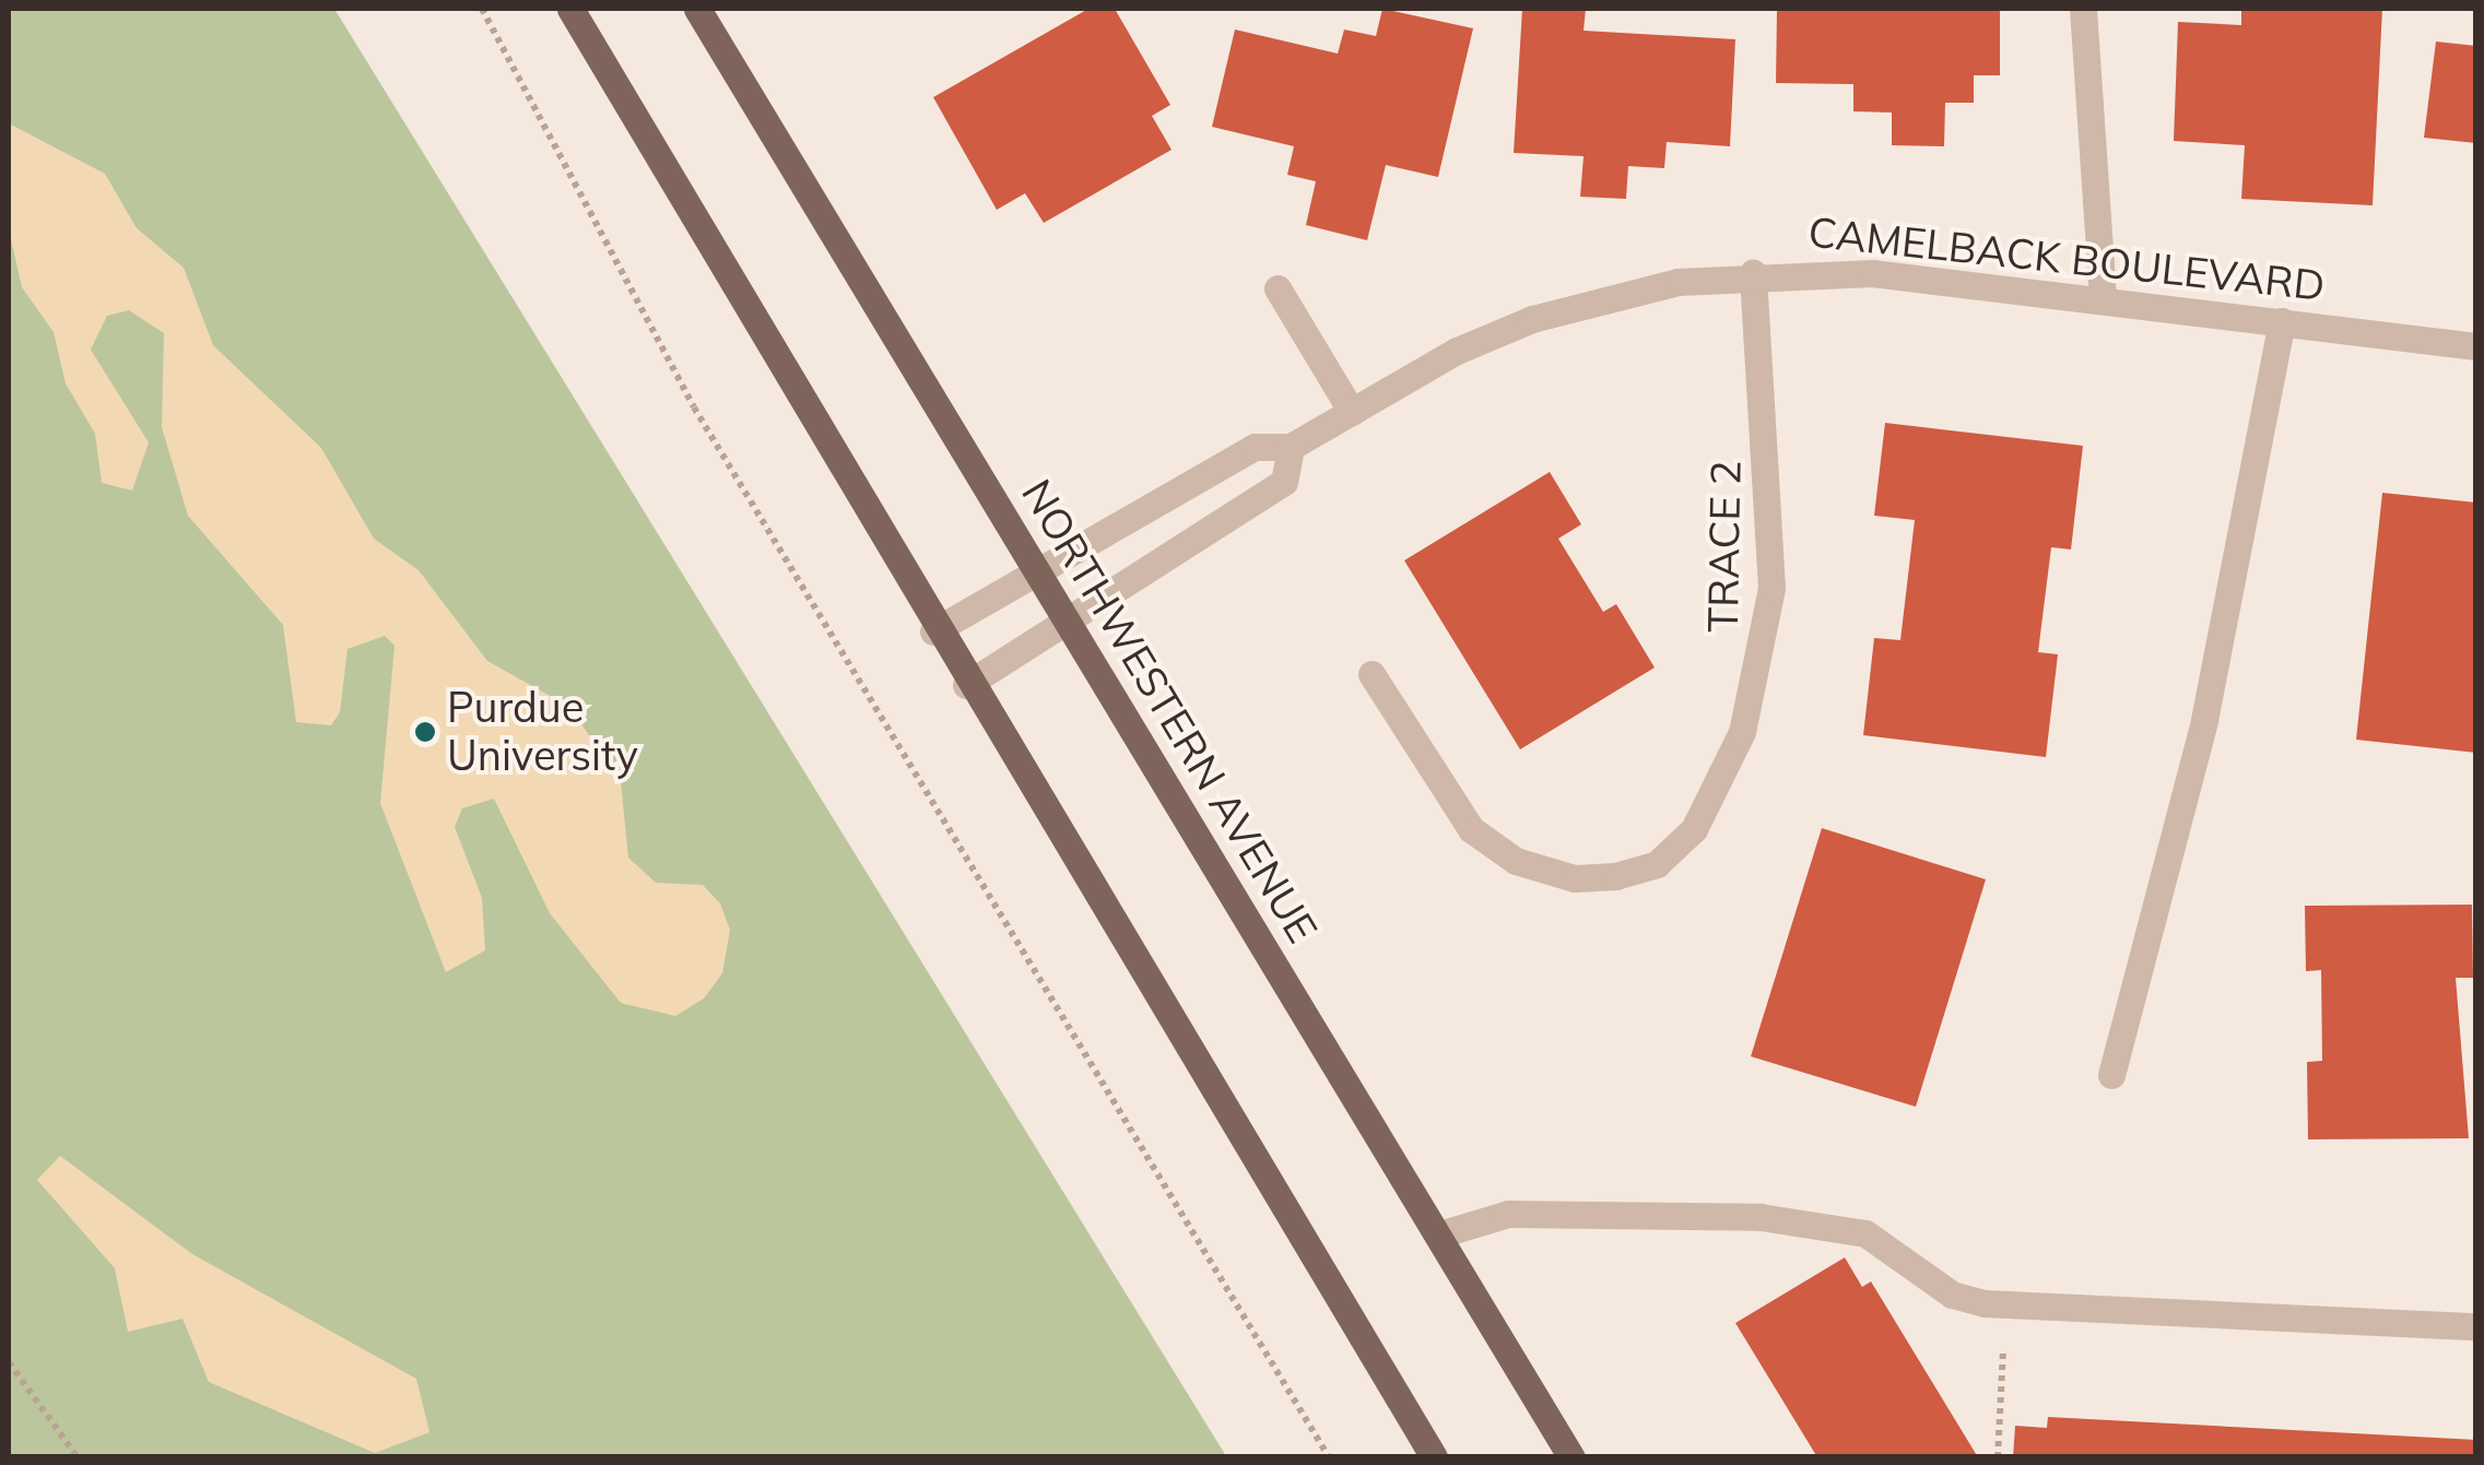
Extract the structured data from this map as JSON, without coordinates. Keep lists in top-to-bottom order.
{
  "streets": {
    "main road": ["NORTHWESTERN AVENUE"],
    "street": ["CAMELBACK BOULEVARD", "TRACE 2"]
  },
  "crossings": [
    ["CAMELBACK BOULEVARD", "TRACE 2"],
    ["CAMELBACK BOULEVARD", "NORTHWESTERN AVENUE"]
  ],
  "places": ["Purdue University"]
}
